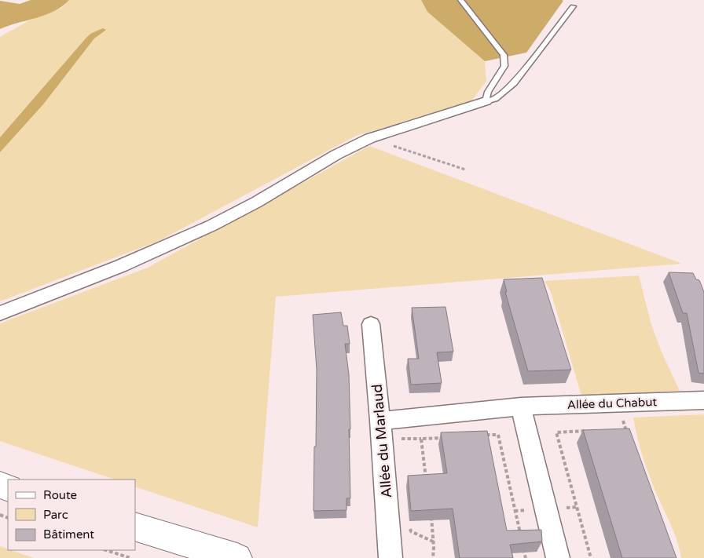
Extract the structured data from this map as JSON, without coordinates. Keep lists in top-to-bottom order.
{
  "streets": {
    "street": ["Allée du Chabut", "Allée du Marlaud"]
  },
  "crossings": [
    ["Allée du Chabut", "Allée du Marlaud"]
  ],
  "legend": ["Route", "Parc", "Bâtiment"]
}
